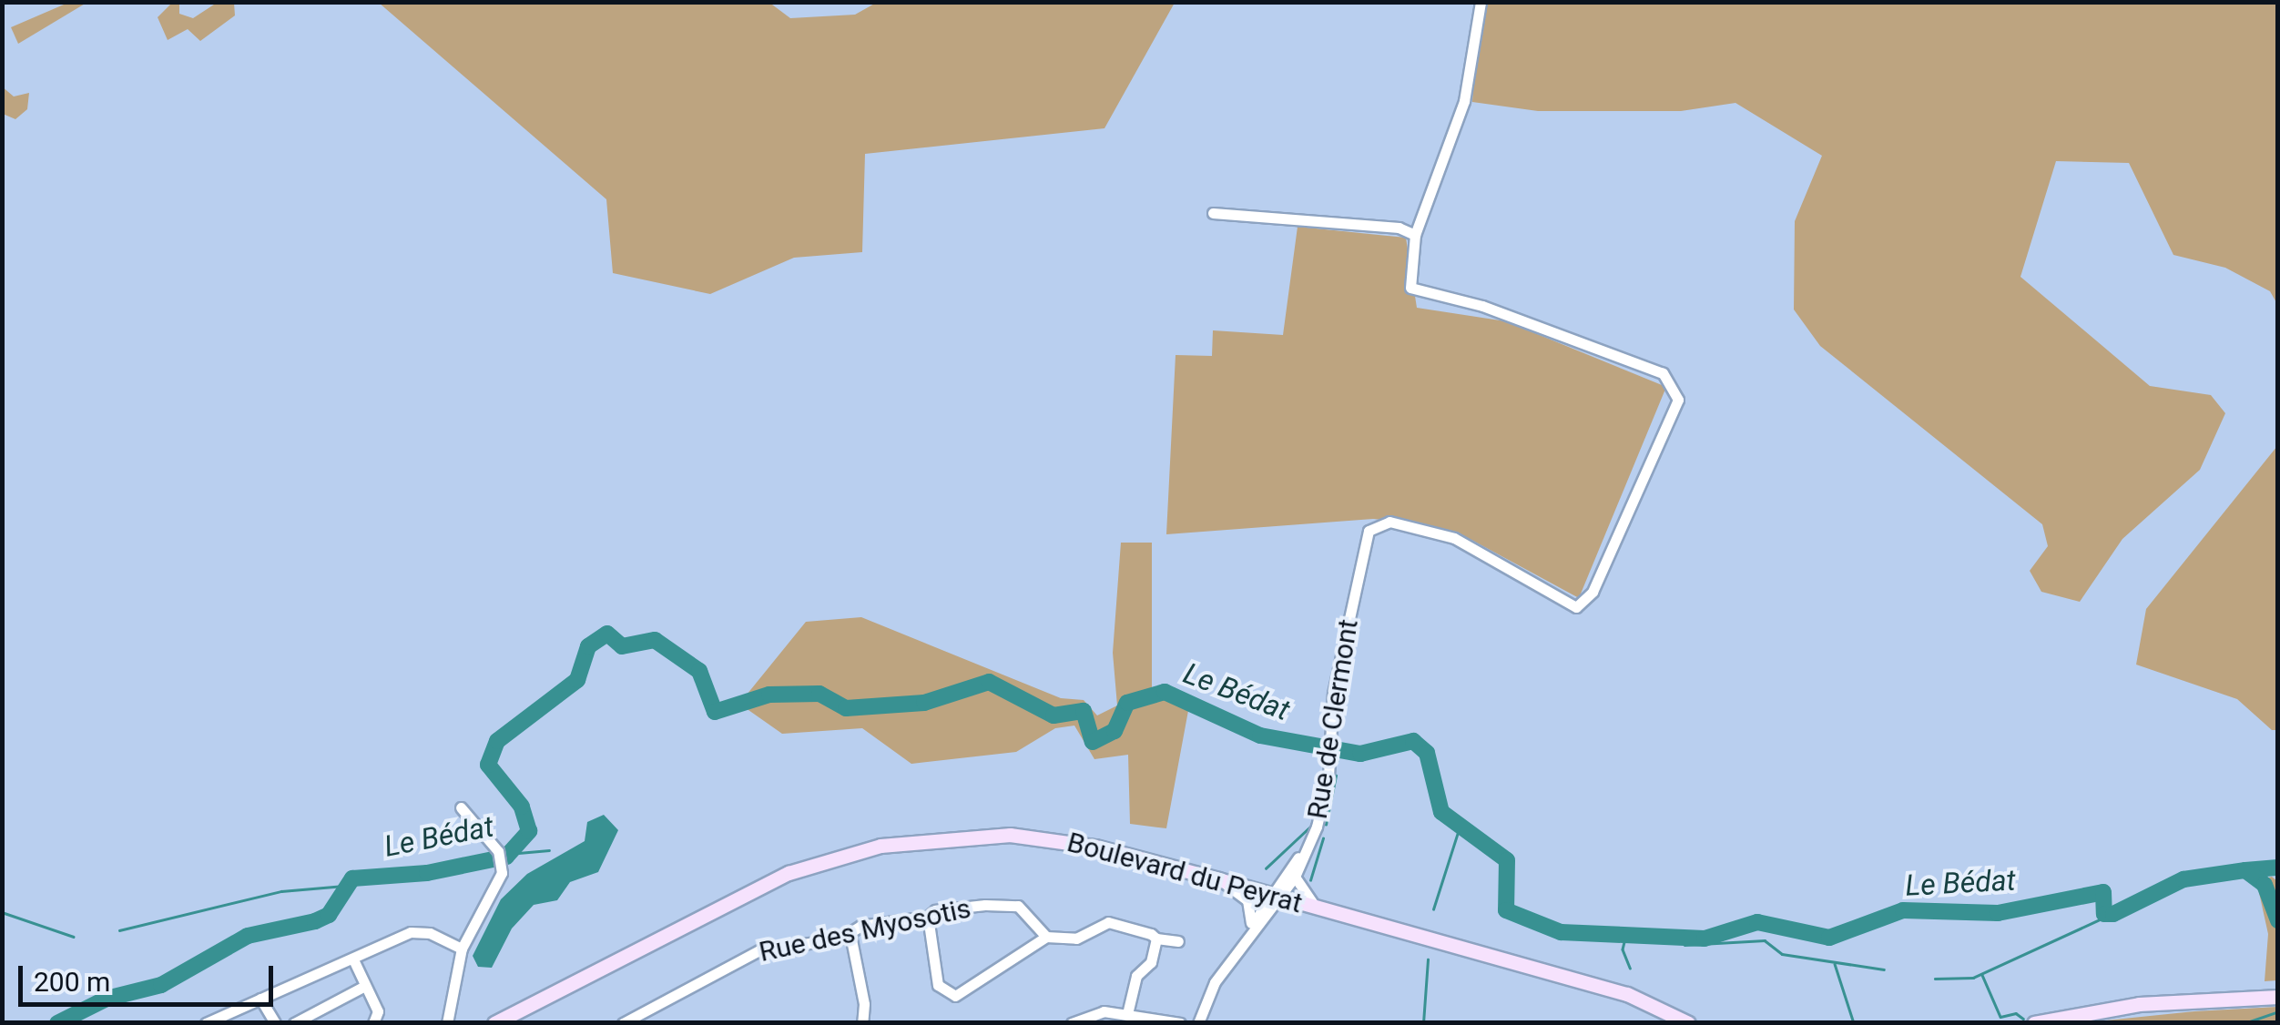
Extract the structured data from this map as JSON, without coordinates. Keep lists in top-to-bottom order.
{
  "streets": {
    "main road": ["Boulevard du Peyrat"],
    "street": ["Rue de Clermont", "Rue des Myosotis"]
  },
  "crossings": [
    ["Rue de Clermont", "Boulevard du Peyrat"]
  ],
  "water": ["Le Bédat"],
  "scale_bar": "200 m"
}
